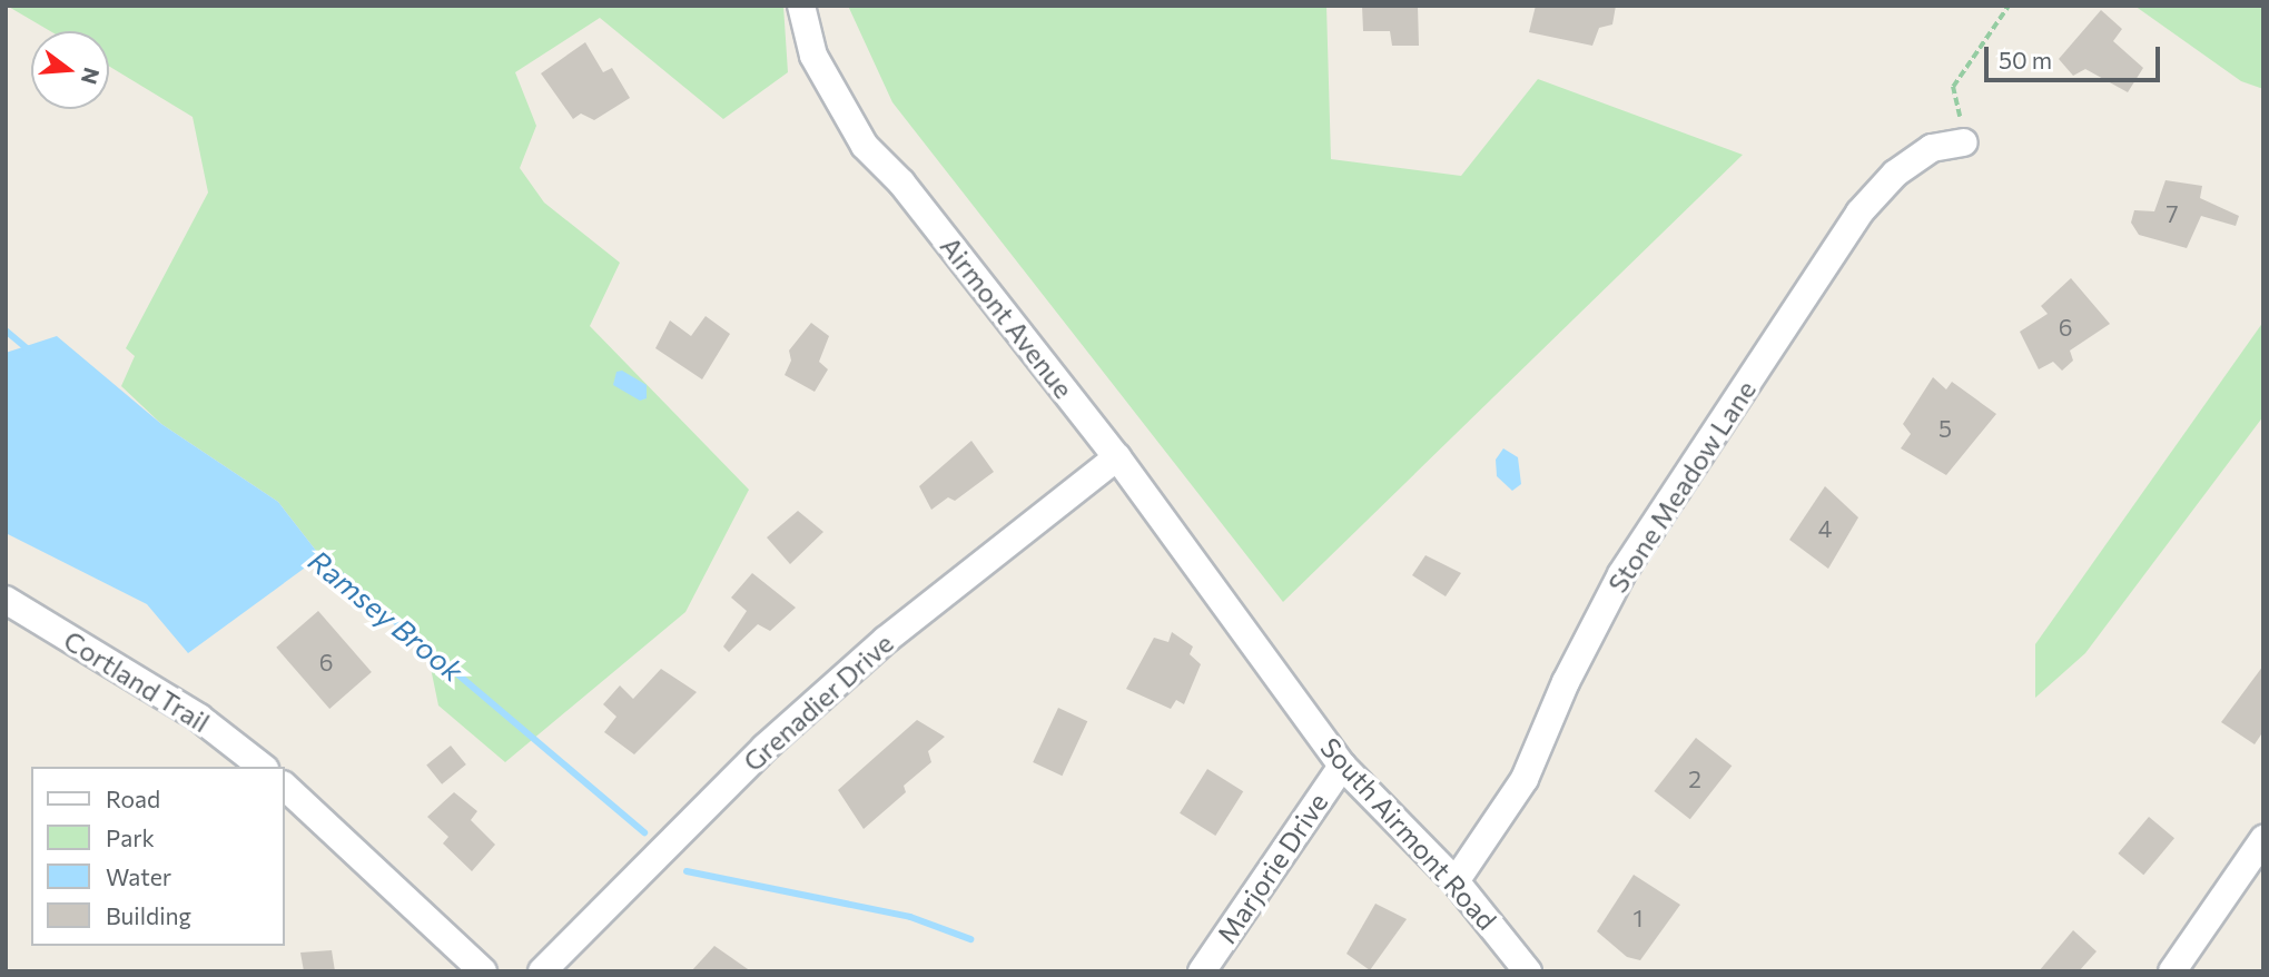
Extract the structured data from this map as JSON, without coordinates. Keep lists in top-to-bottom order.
{
  "streets": {
    "street": [
      "Airmont Avenue",
      "Stone Meadow Lane",
      "Cortland Trail",
      "Grenadier Drive",
      "South Airmont Road",
      "Marjorie Drive"
    ]
  },
  "crossings": [
    ["Airmont Avenue", "Grenadier Drive"],
    ["Airmont Avenue", "South Airmont Road"],
    ["Stone Meadow Lane", "South Airmont Road"],
    ["South Airmont Road", "Marjorie Drive"]
  ],
  "water": ["Ramsey Brook"],
  "house_numbers": [
    "7",
    "6",
    "5",
    "4",
    "6",
    "2",
    "1"
  ],
  "legend": [
    "Road",
    "Park",
    "Water",
    "Building"
  ],
  "scale_bar": "50 m",
  "north": "right"
}
